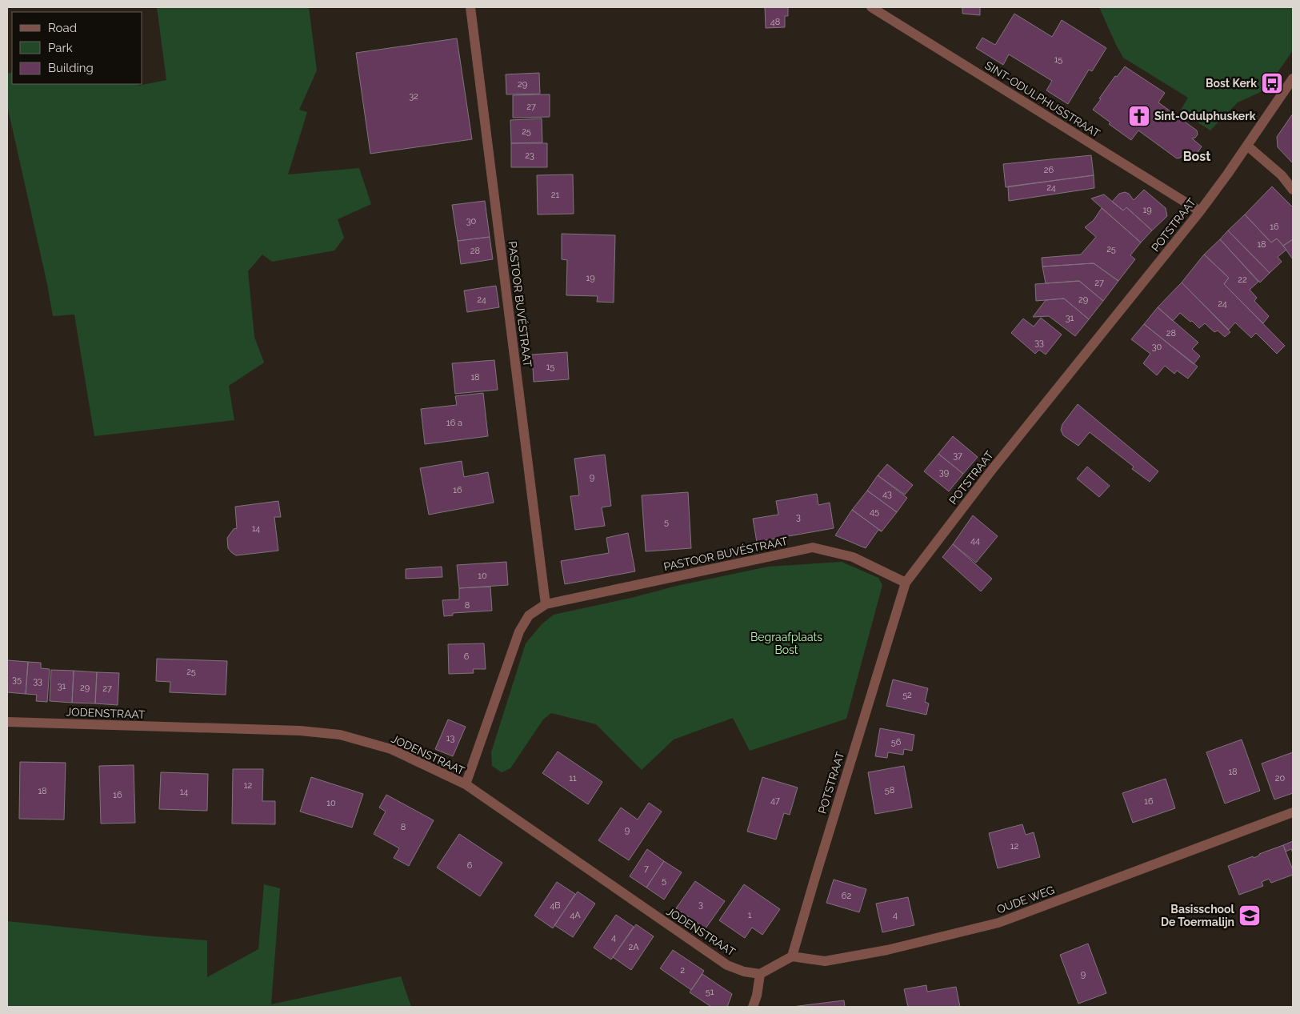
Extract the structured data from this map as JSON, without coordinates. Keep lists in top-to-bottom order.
{
  "streets": {
    "street": [
      "SINT-ODULPHUSSTRAAT",
      "POTSTRAAT",
      "PASTOOR BUVÉSTRAAT",
      "JODENSTRAAT",
      "OUDE WEG"
    ]
  },
  "crossings": [
    ["SINT-ODULPHUSSTRAAT", "POTSTRAAT"],
    ["POTSTRAAT", "PASTOOR BUVÉSTRAAT"],
    ["POTSTRAAT", "OUDE WEG"],
    ["PASTOOR BUVÉSTRAAT", "JODENSTRAAT"]
  ],
  "districts": ["Bost"],
  "parks": ["Begraafplaats Bost"],
  "places": {
    "bus stop": ["Bost Kerk"],
    "church": ["Sint-Odulphuskerk"],
    "school or university": ["Basisschool De Toermalijn"]
  },
  "house_numbers": [
    "48",
    "15",
    "29",
    "32",
    "27",
    "25",
    "23",
    "26",
    "24",
    "21",
    "19",
    "30",
    "16",
    "18",
    "25",
    "28",
    "19",
    "22",
    "27",
    "24",
    "29",
    "24",
    "31",
    "28",
    "33",
    "30",
    "15",
    "18",
    "16 a",
    "37",
    "39",
    "9",
    "16",
    "43",
    "45",
    "3",
    "5",
    "14",
    "44",
    "10",
    "8",
    "6",
    "25",
    "35",
    "33",
    "31",
    "29",
    "27",
    "52",
    "13",
    "56",
    "18",
    "11",
    "20",
    "12",
    "58",
    "18",
    "14",
    "16",
    "47",
    "16",
    "10",
    "8",
    "9",
    "12",
    "6",
    "7",
    "5",
    "62",
    "3",
    "4B",
    "4A",
    "1",
    "4",
    "4",
    "2A",
    "2",
    "9",
    "51"
  ],
  "legend": ["Road", "Park", "Building"]
}
